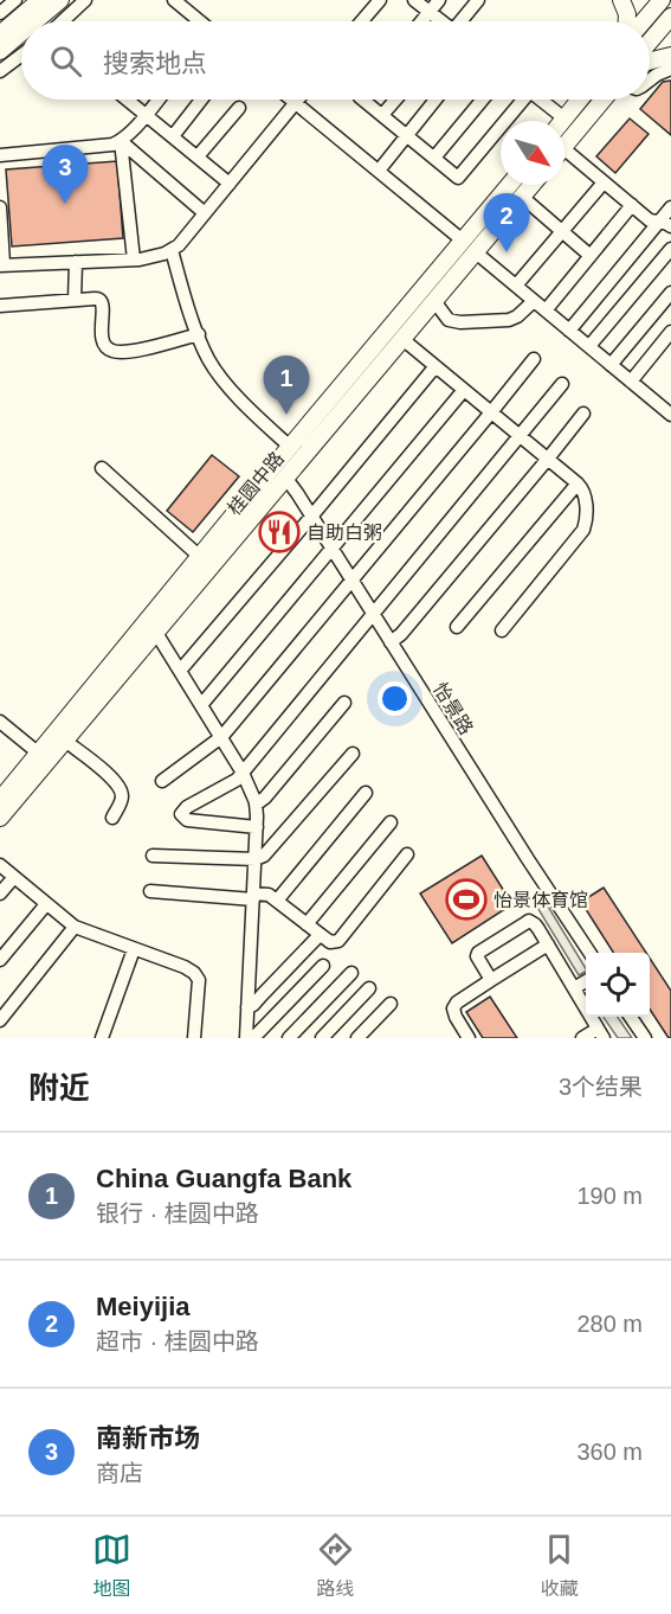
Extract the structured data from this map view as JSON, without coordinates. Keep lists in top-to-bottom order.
{
  "streets": {
    "main road": ["桂圆中路"],
    "street": ["怡景路"]
  },
  "crossings": [
    ["桂圆中路", "怡景路"]
  ],
  "places": {
    "restaurant": ["自助白粥"],
    "sports": ["怡景体育馆"]
  },
  "north": "bottom right",
  "page": {
    "search": "搜索地点",
    "pins": ["3", "2", "1"],
    "heading": ["附近", "3个结果"],
    "list": [
      {
        "mark": "1",
        "name": "China Guangfa Bank",
        "note": "银行 · 桂圆中路",
        "value": "190 m"
      },
      {
        "mark": "2",
        "name": "Meiyijia",
        "note": "超市 · 桂圆中路",
        "value": "280 m"
      },
      {
        "mark": "3",
        "name": "南新市场",
        "note": "商店",
        "value": "360 m"
      }
    ],
    "nav": ["地图", "路线", "收藏"]
  }
}
